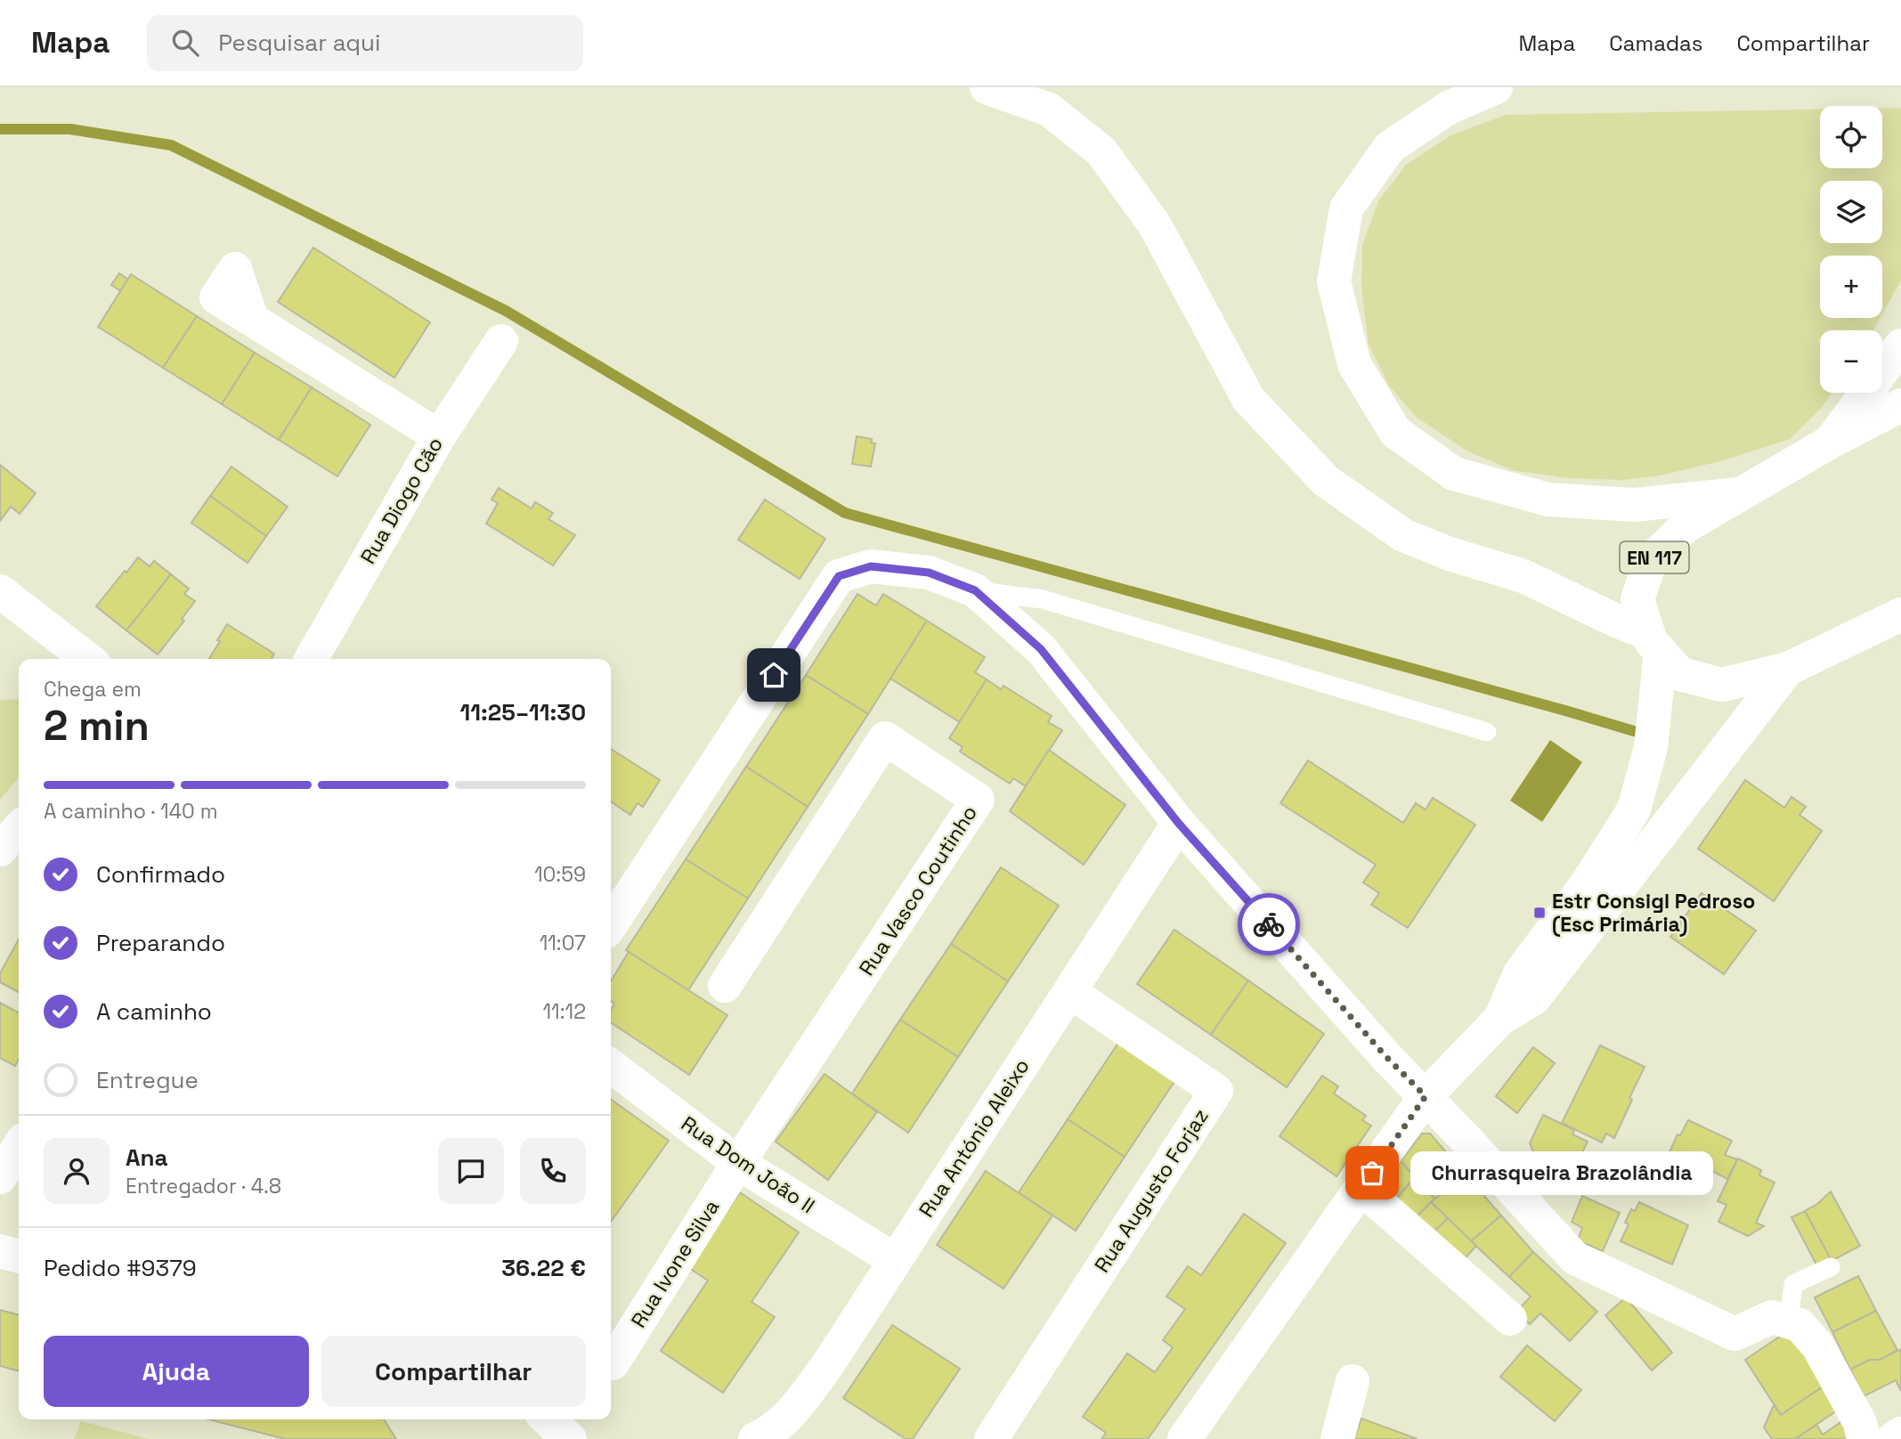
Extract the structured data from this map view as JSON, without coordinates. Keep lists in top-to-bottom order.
{
  "streets": {
    "main road": [
      "Rua Diogo Cão",
      "EN 117",
      "Rua Vasco Coutinho",
      "Rua António Aleixo",
      "Rua Dom João II",
      "Rua Augusto Forjaz",
      "Rua Ivone Silva"
    ]
  },
  "crossings": [
    ["Rua Vasco Coutinho", "Rua Dom João II"],
    ["Rua Vasco Coutinho", "Rua Ivone Silva"],
    ["Rua António Aleixo", "Rua Dom João II"],
    ["Rua António Aleixo", "Rua Augusto Forjaz"],
    ["Rua Dom João II", "Rua Ivone Silva"]
  ],
  "places": {
    "transit": ["Estr Consigl Pedroso (Esc Primária)"],
    "other": ["Churrasqueira Brazolândia"]
  },
  "page": {
    "header": "Mapa",
    "search": "Pesquisar aqui",
    "nav": ["Mapa", "Camadas", "Compartilhar"],
    "map_buttons": ["+", "−"],
    "heading": ["2 min", "Chega em", "11:25–11:30"],
    "panel": [
      "Ana",
      "Entregador · 4.8",
      "Pedido #9379",
      "36.22 €"
    ],
    "bar": "A caminho · 140 m",
    "list": [
      ["Confirmado", "10:59"],
      ["Preparando", "11:07"],
      ["A caminho", "11:12"],
      "Entregue"
    ],
    "bubble": "Churrasqueira Brazolândia",
    "buttons": ["Ajuda", "Compartilhar"]
  }
}
